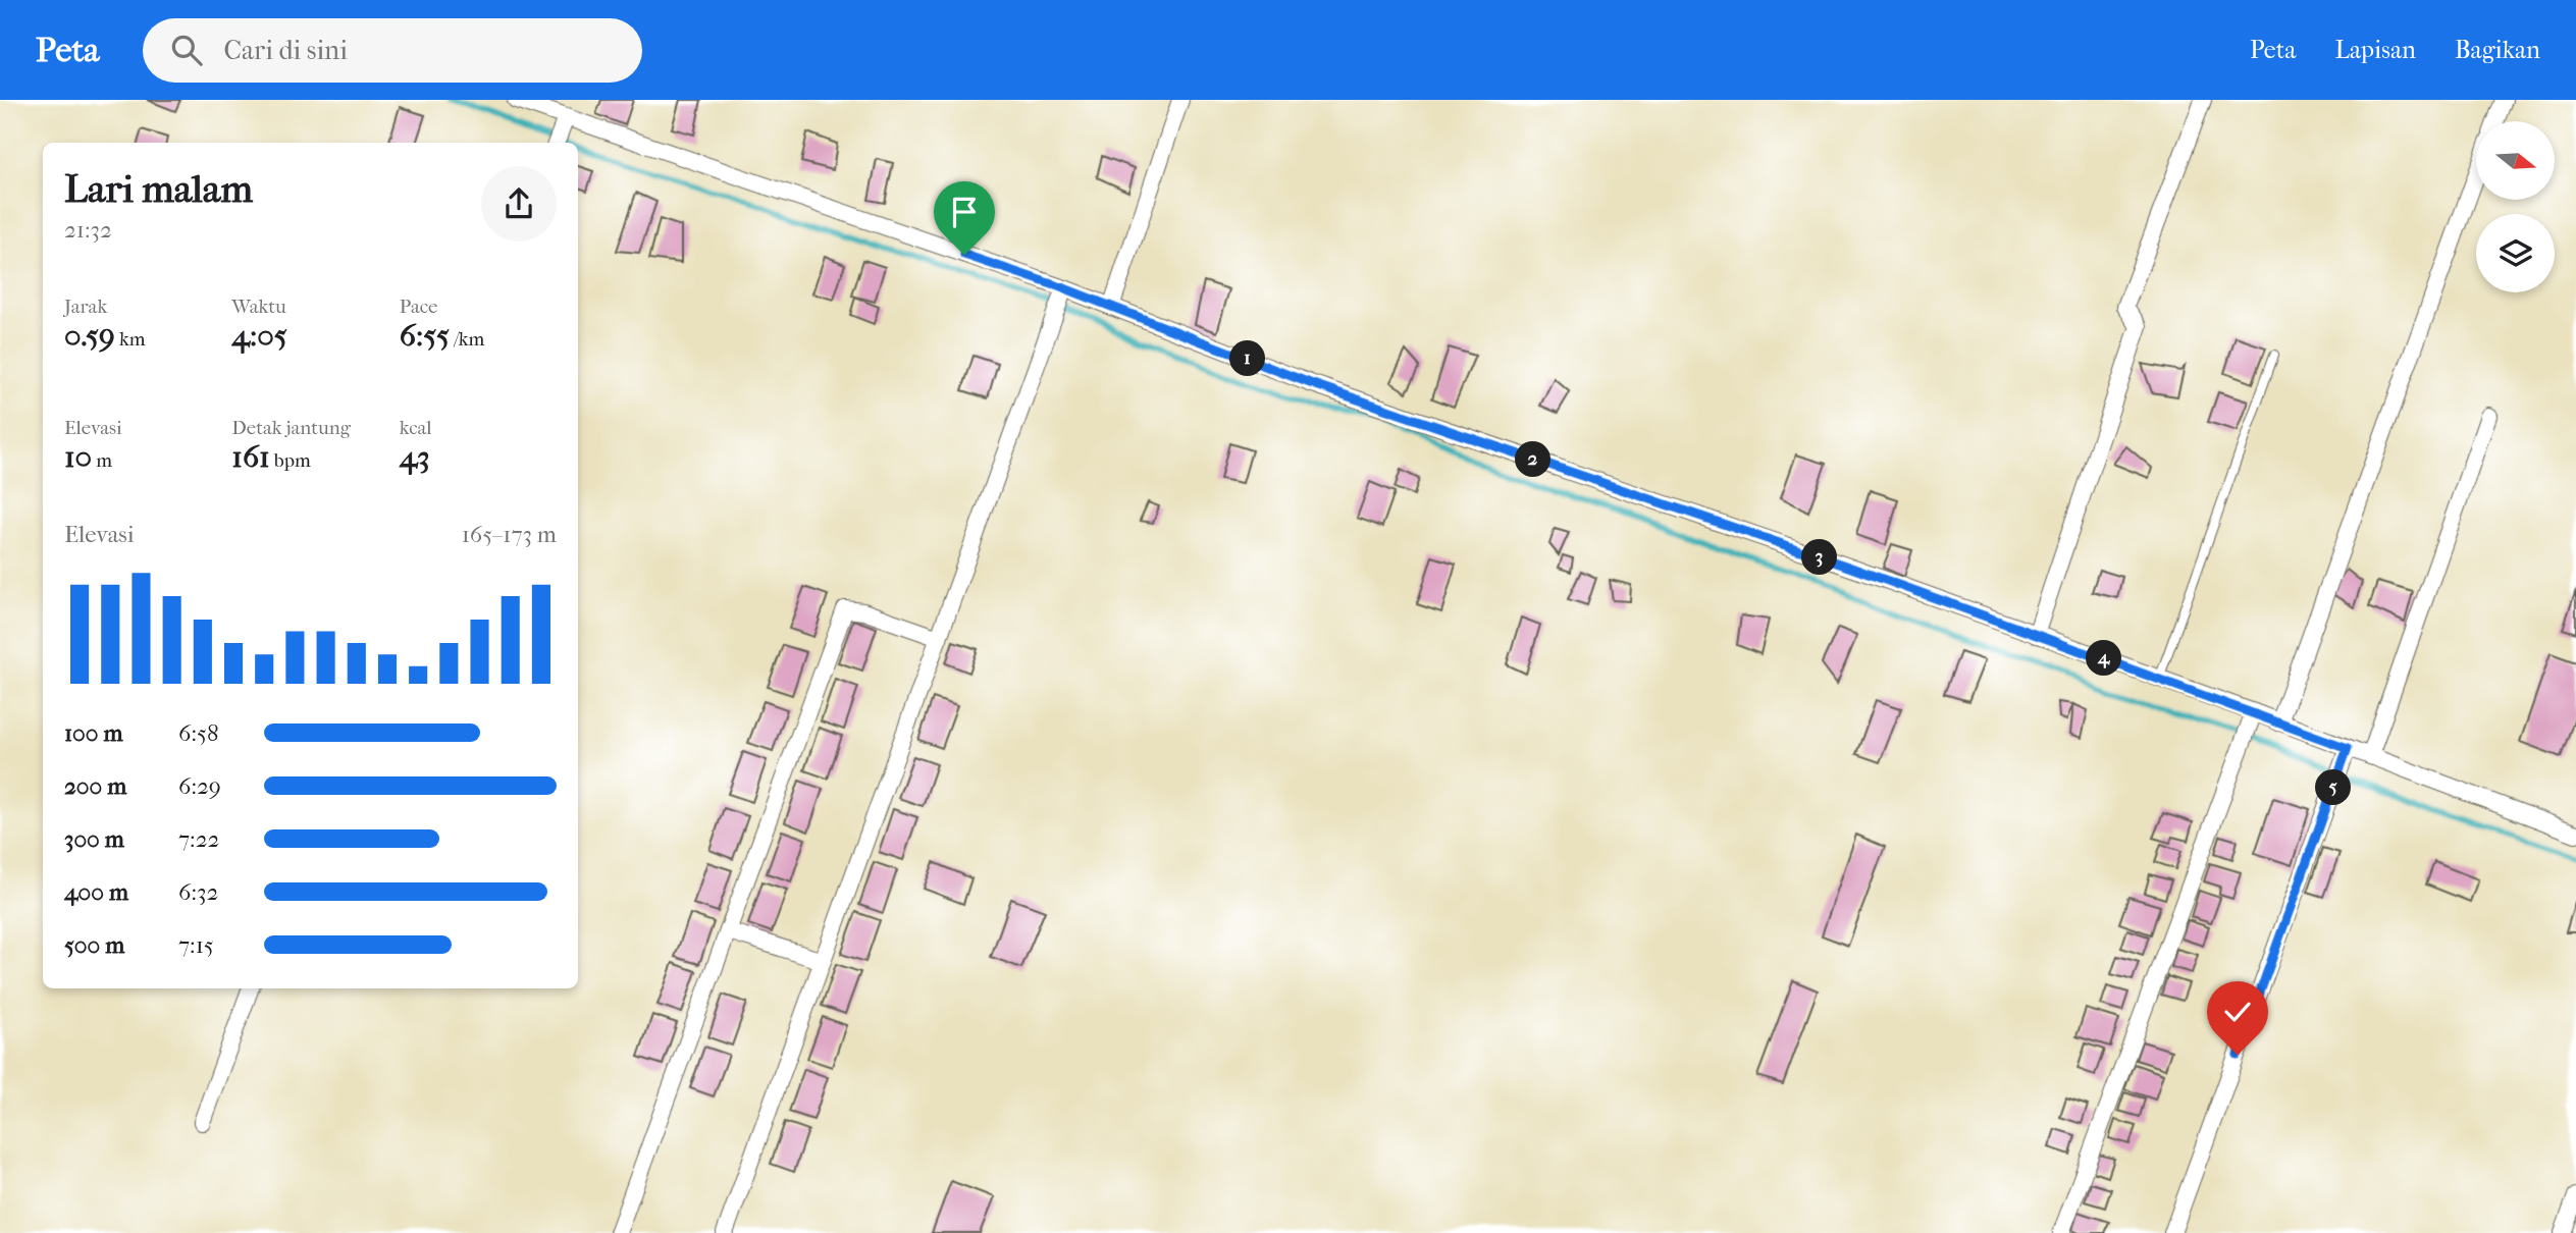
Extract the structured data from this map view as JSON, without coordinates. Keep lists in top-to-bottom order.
{
  "north": "right",
  "page": {
    "header": "Peta",
    "search": "Cari di sini",
    "nav": ["Peta", "Lapisan", "Bagikan"],
    "heading": ["Lari malam", "21:32"],
    "stats": [
      ["Jarak", "0.59 km"],
      ["Waktu", "4:05"],
      ["Pace", "6:55 /km"],
      ["Elevasi", "10 m"],
      ["Detak jantung", "161 bpm"],
      ["kcal", "43"]
    ],
    "pins": [
      "1",
      "2",
      "3",
      "4",
      "5"
    ],
    "chart": ["Elevasi", "165–173 m"],
    "list": [
      {
        "name": "100 m",
        "note": "6:58"
      },
      {
        "name": "200 m",
        "note": "6:29"
      },
      {
        "name": "300 m",
        "note": "7:22"
      },
      {
        "name": "400 m",
        "note": "6:32"
      },
      {
        "name": "500 m",
        "note": "7:15"
      }
    ]
  }
}
